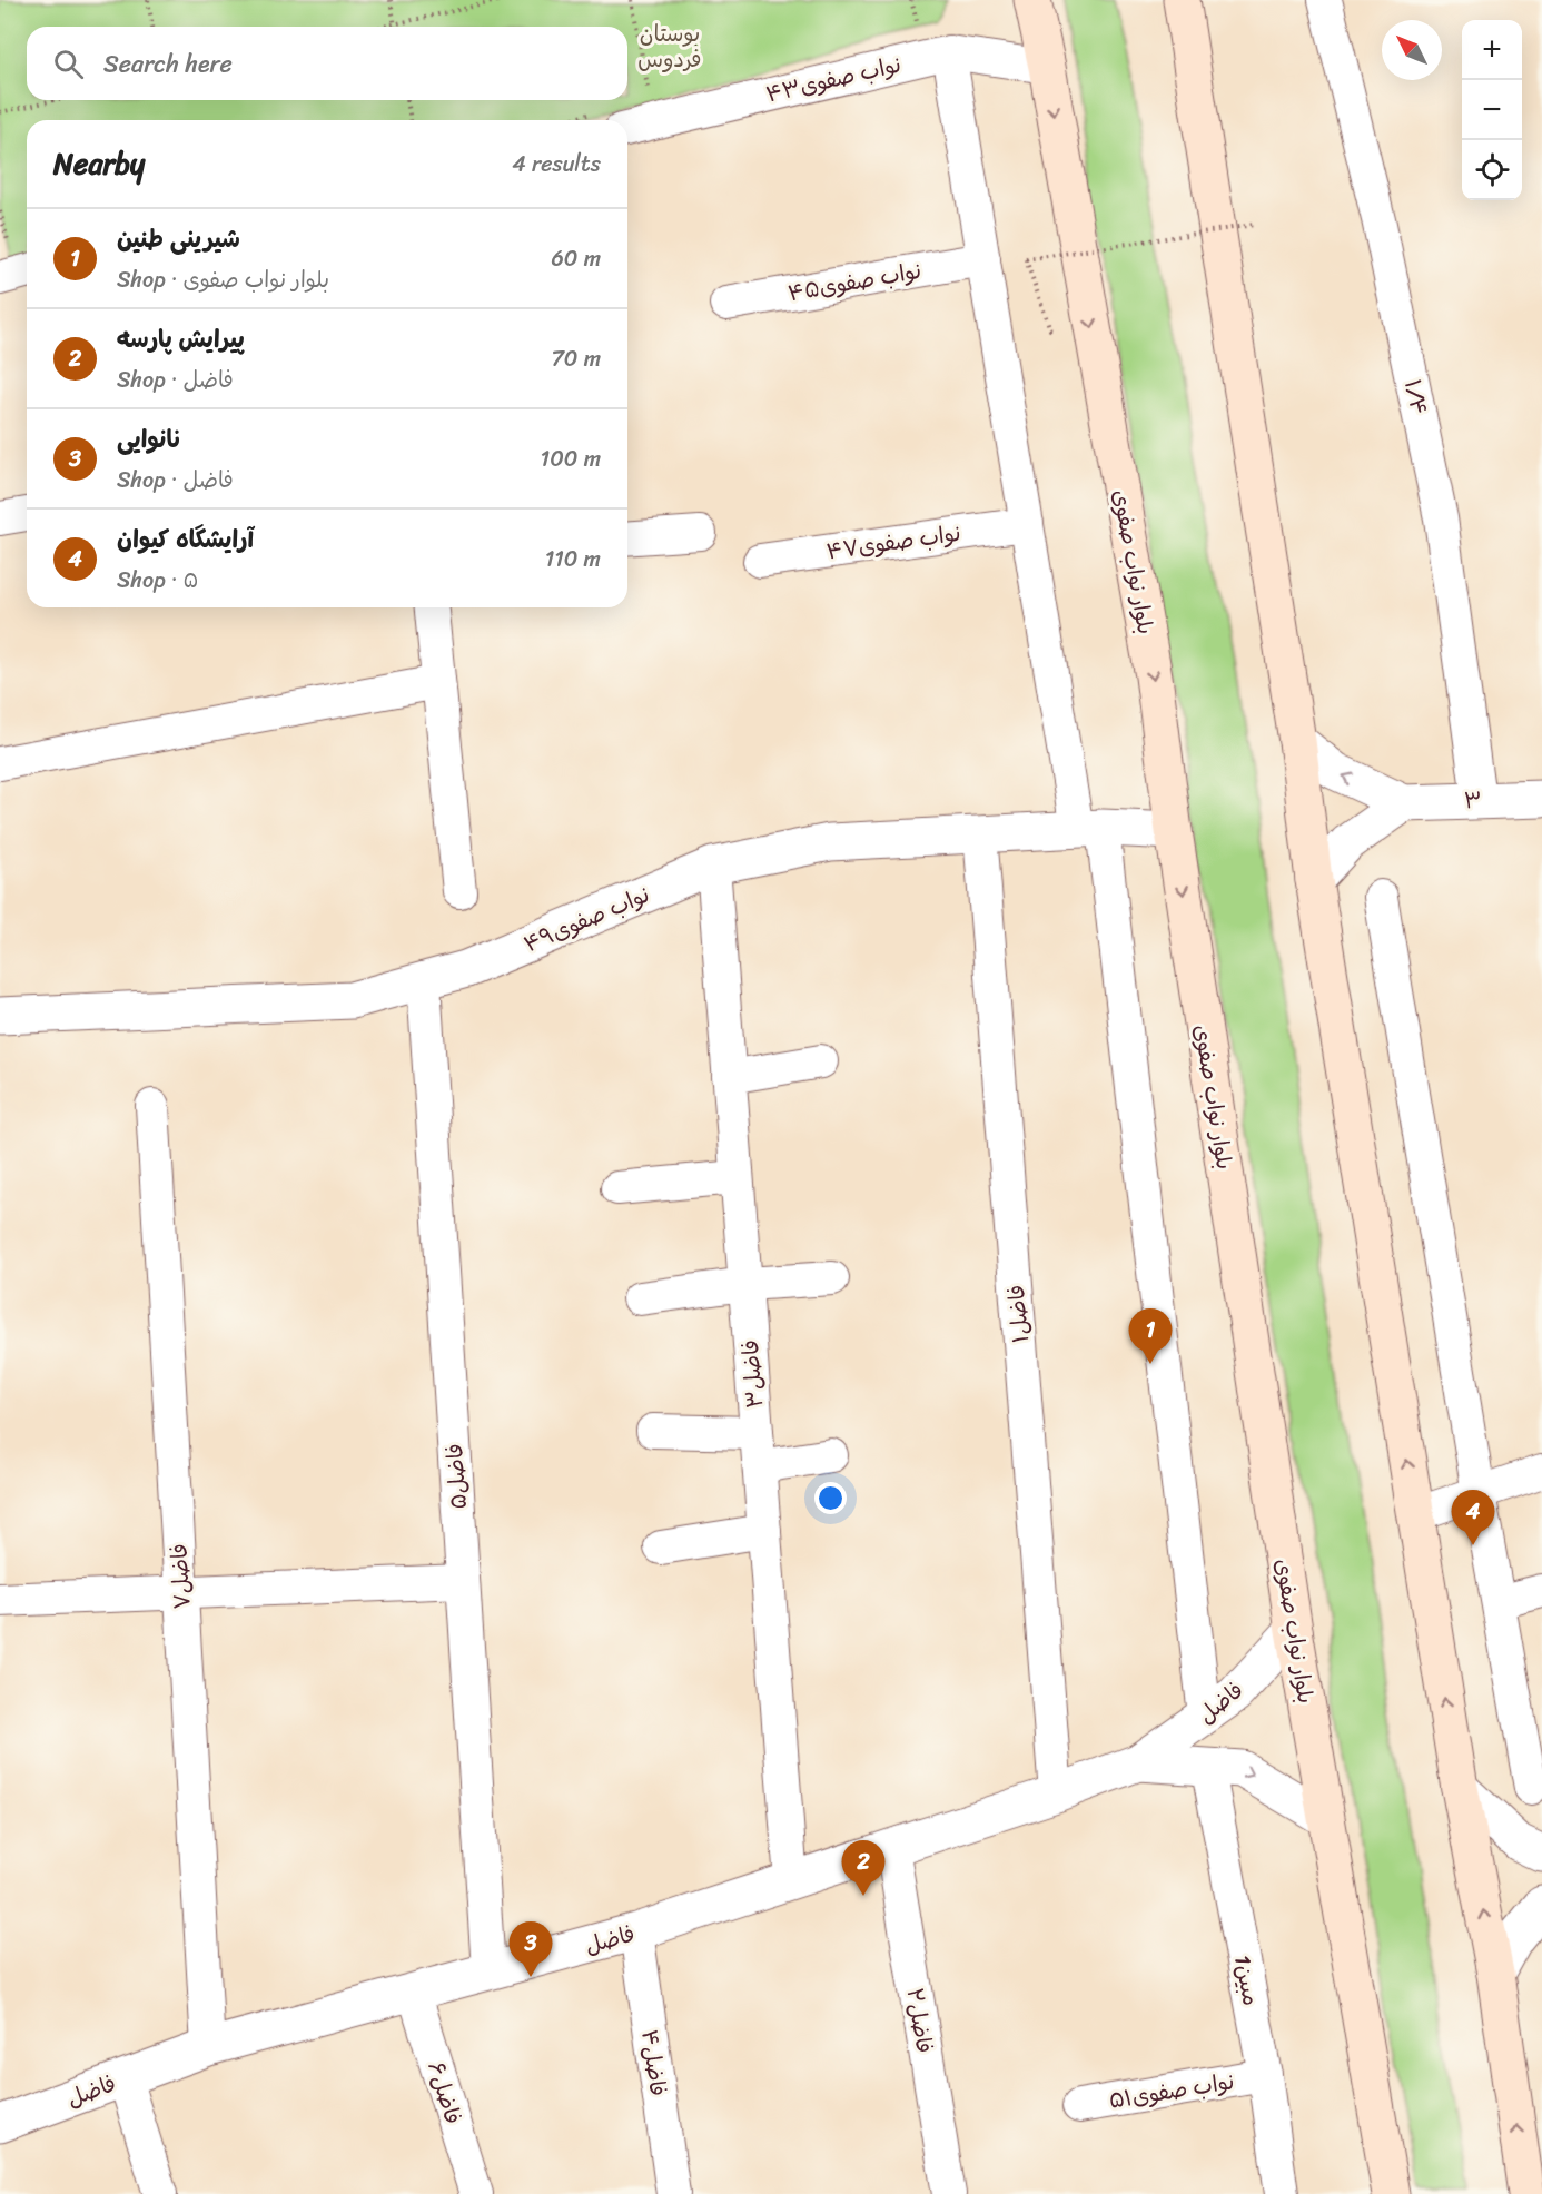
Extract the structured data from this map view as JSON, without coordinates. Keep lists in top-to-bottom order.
{
  "streets": {
    "main road": ["بلوار نواب صفوی"],
    "street": [
      "۴۳نواب صفوی",
      "۴۵نواب صفوی",
      "۱/۴",
      "۴۷نواب صفوی",
      "۳",
      "۴۹نواب صفوی",
      "۱فاضل",
      "۳فاضل",
      "۵فاضل",
      "۷فاضل",
      "فاضل",
      "1مبین",
      "۲فاضل",
      "۴فاضل",
      "۵۱نواب صفوی",
      "۶فاضل"
    ]
  },
  "crossings": [
    ["۴۳نواب صفوی", "بلوار نواب صفوی"],
    ["۱/۴", "۳"],
    ["بلوار نواب صفوی", "۴۹نواب صفوی"],
    ["بلوار نواب صفوی", "فاضل"],
    ["۴۹نواب صفوی", "۱فاضل"],
    ["۴۹نواب صفوی", "۳فاضل"],
    ["۴۹نواب صفوی", "۵فاضل"],
    ["۱فاضل", "فاضل"],
    ["۳فاضل", "فاضل"],
    ["۵فاضل", "فاضل"],
    ["۷فاضل", "فاضل"],
    ["فاضل", "1مبین"],
    ["فاضل", "۲فاضل"],
    ["فاضل", "۴فاضل"],
    ["فاضل", "۶فاضل"],
    ["1مبین", "۵۱نواب صفوی"]
  ],
  "one_way": ["۳"],
  "parks": ["بوستان فردوس"],
  "north": "top left",
  "page": {
    "map_buttons": ["+", "−"],
    "search": "Search here",
    "heading": ["Nearby", "4 results"],
    "list": [
      {
        "mark": "1",
        "name": "شیرینی طنین",
        "note": "Shop · بلوار نواب صفوی",
        "value": "60 m"
      },
      {
        "mark": "2",
        "name": "پیرایش پارسه",
        "note": "Shop · فاضل",
        "value": "70 m"
      },
      {
        "mark": "3",
        "name": "نانوایی",
        "note": "Shop · فاضل",
        "value": "100 m"
      },
      {
        "mark": "4",
        "name": "آرایشگاه کیوان",
        "note": "Shop · ۵",
        "value": "110 m"
      }
    ],
    "pins": [
      "1",
      "4",
      "2",
      "3"
    ]
  }
}
